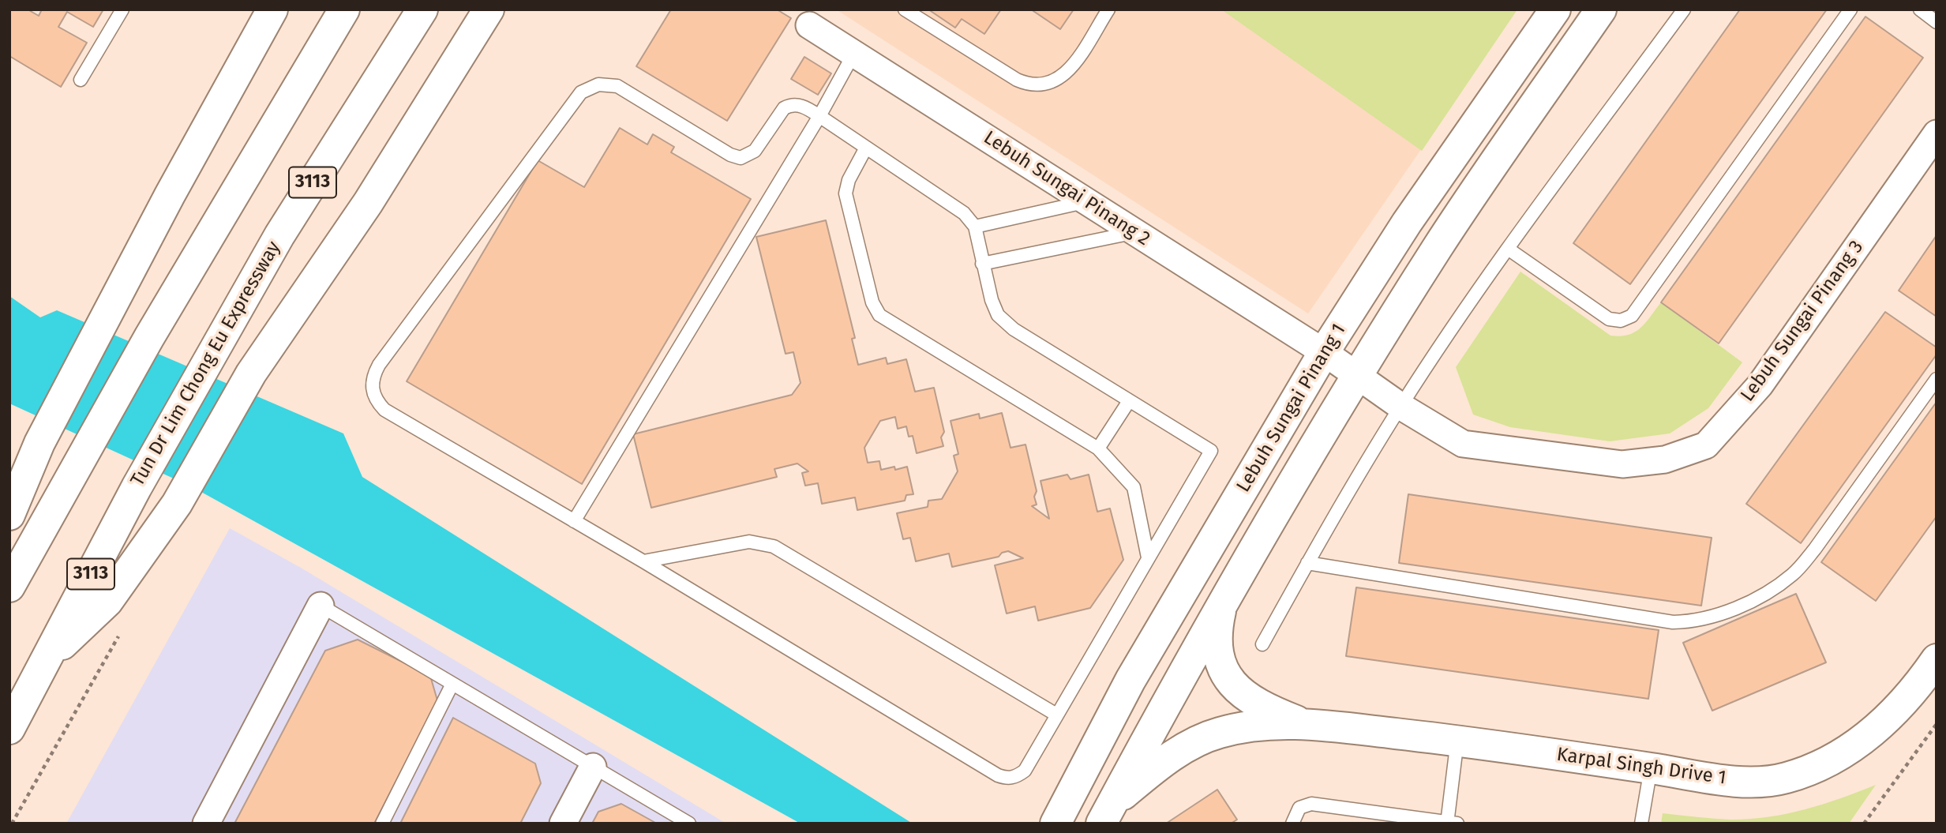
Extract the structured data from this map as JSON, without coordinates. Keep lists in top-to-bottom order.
{
  "streets": {
    "main road": [
      "3113",
      "Tun Dr Lim Chong Eu Expressway",
      "Lebuh Sungai Pinang 1",
      "Karpal Singh Drive 1"
    ],
    "street": ["Lebuh Sungai Pinang 2", "Lebuh Sungai Pinang 3"]
  },
  "crossings": [
    ["Lebuh Sungai Pinang 2", "Lebuh Sungai Pinang 3"],
    ["Lebuh Sungai Pinang 2", "Lebuh Sungai Pinang 1"],
    ["Lebuh Sungai Pinang 3", "Lebuh Sungai Pinang 1"],
    ["Lebuh Sungai Pinang 1", "Karpal Singh Drive 1"]
  ]
}
